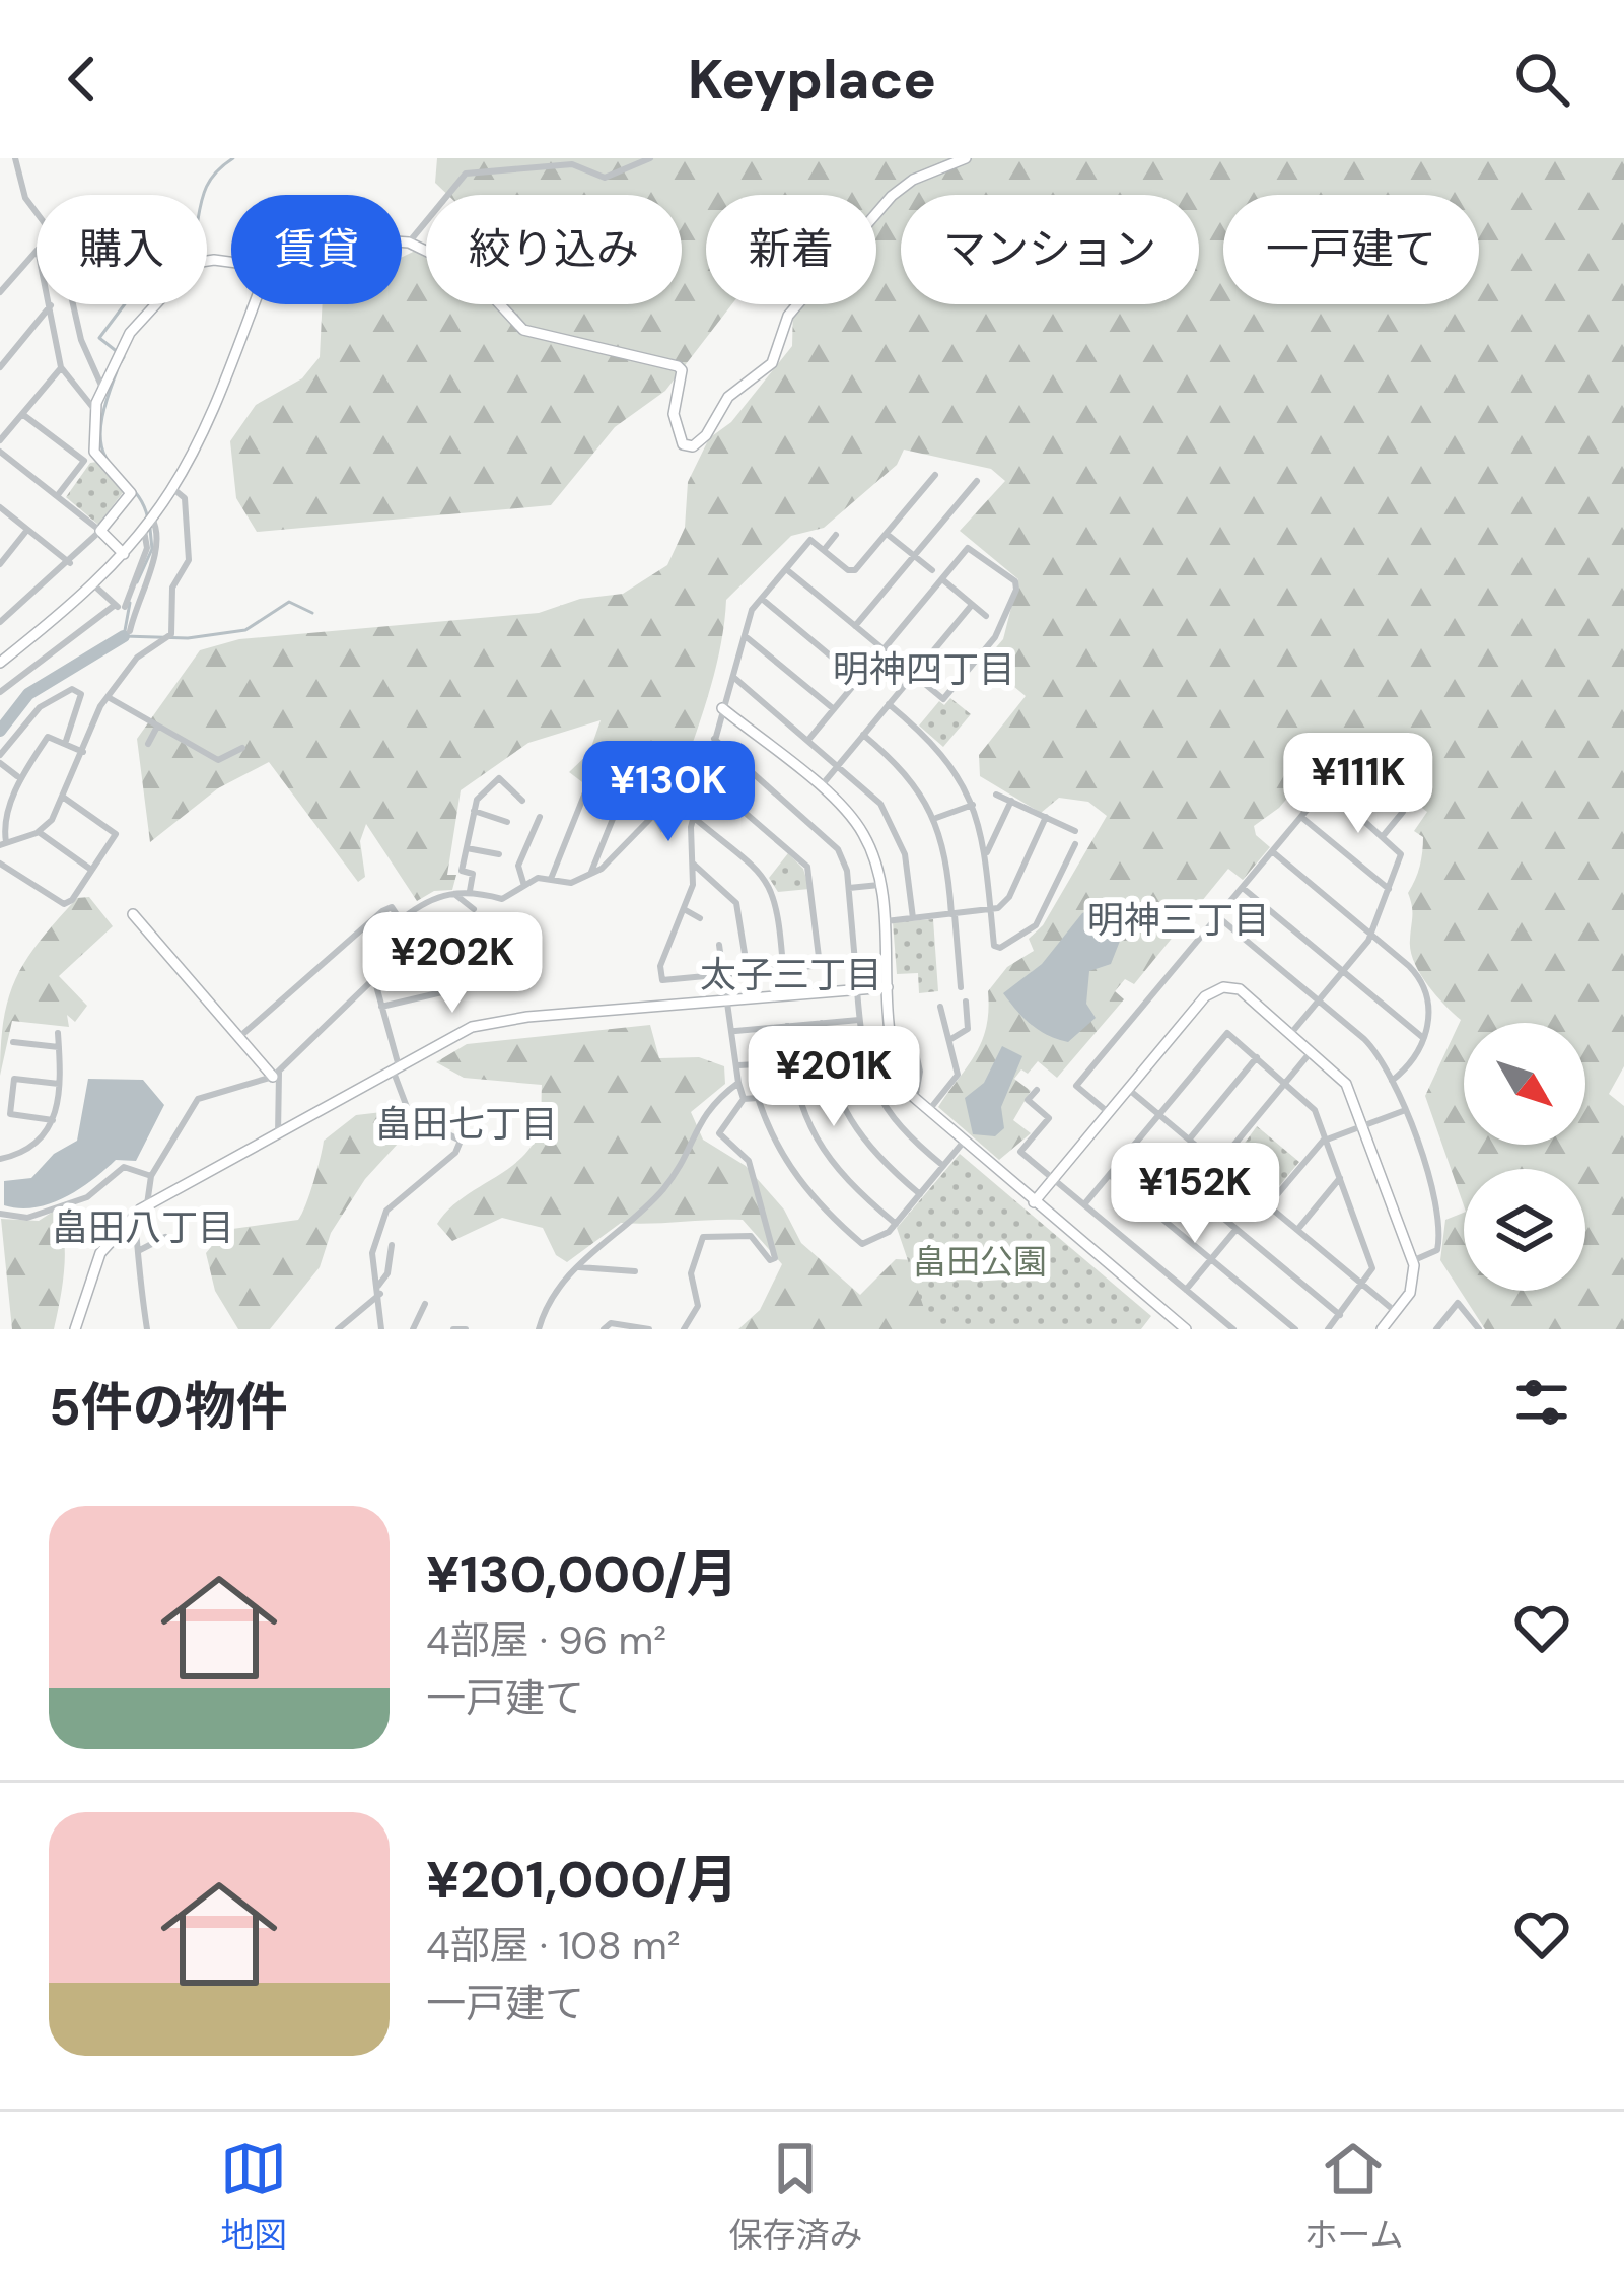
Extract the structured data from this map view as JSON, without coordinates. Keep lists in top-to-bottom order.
{
  "districts": [
    "明神四丁目",
    "明神三丁目",
    "太子三丁目",
    "畠田七丁目",
    "畠田八丁目"
  ],
  "parks": ["畠田公園"],
  "north": "bottom right",
  "page": {
    "header": "Keyplace",
    "chip": [
      "購入",
      "賃貸",
      "絞り込み",
      "新着",
      "マンション",
      "一戸建て"
    ],
    "price": [
      "¥111K",
      "¥130K",
      "¥202K",
      "¥201K",
      "¥152K"
    ],
    "heading": "5件の物件",
    "list": [
      {
        "name": "¥130,000/月",
        "note": "4部屋 · 96 m² · 一戸建て"
      },
      {
        "name": "¥201,000/月",
        "note": "4部屋 · 108 m² · 一戸建て"
      }
    ],
    "tabs": ["地図", "保存済み", "ホーム"]
  }
}
